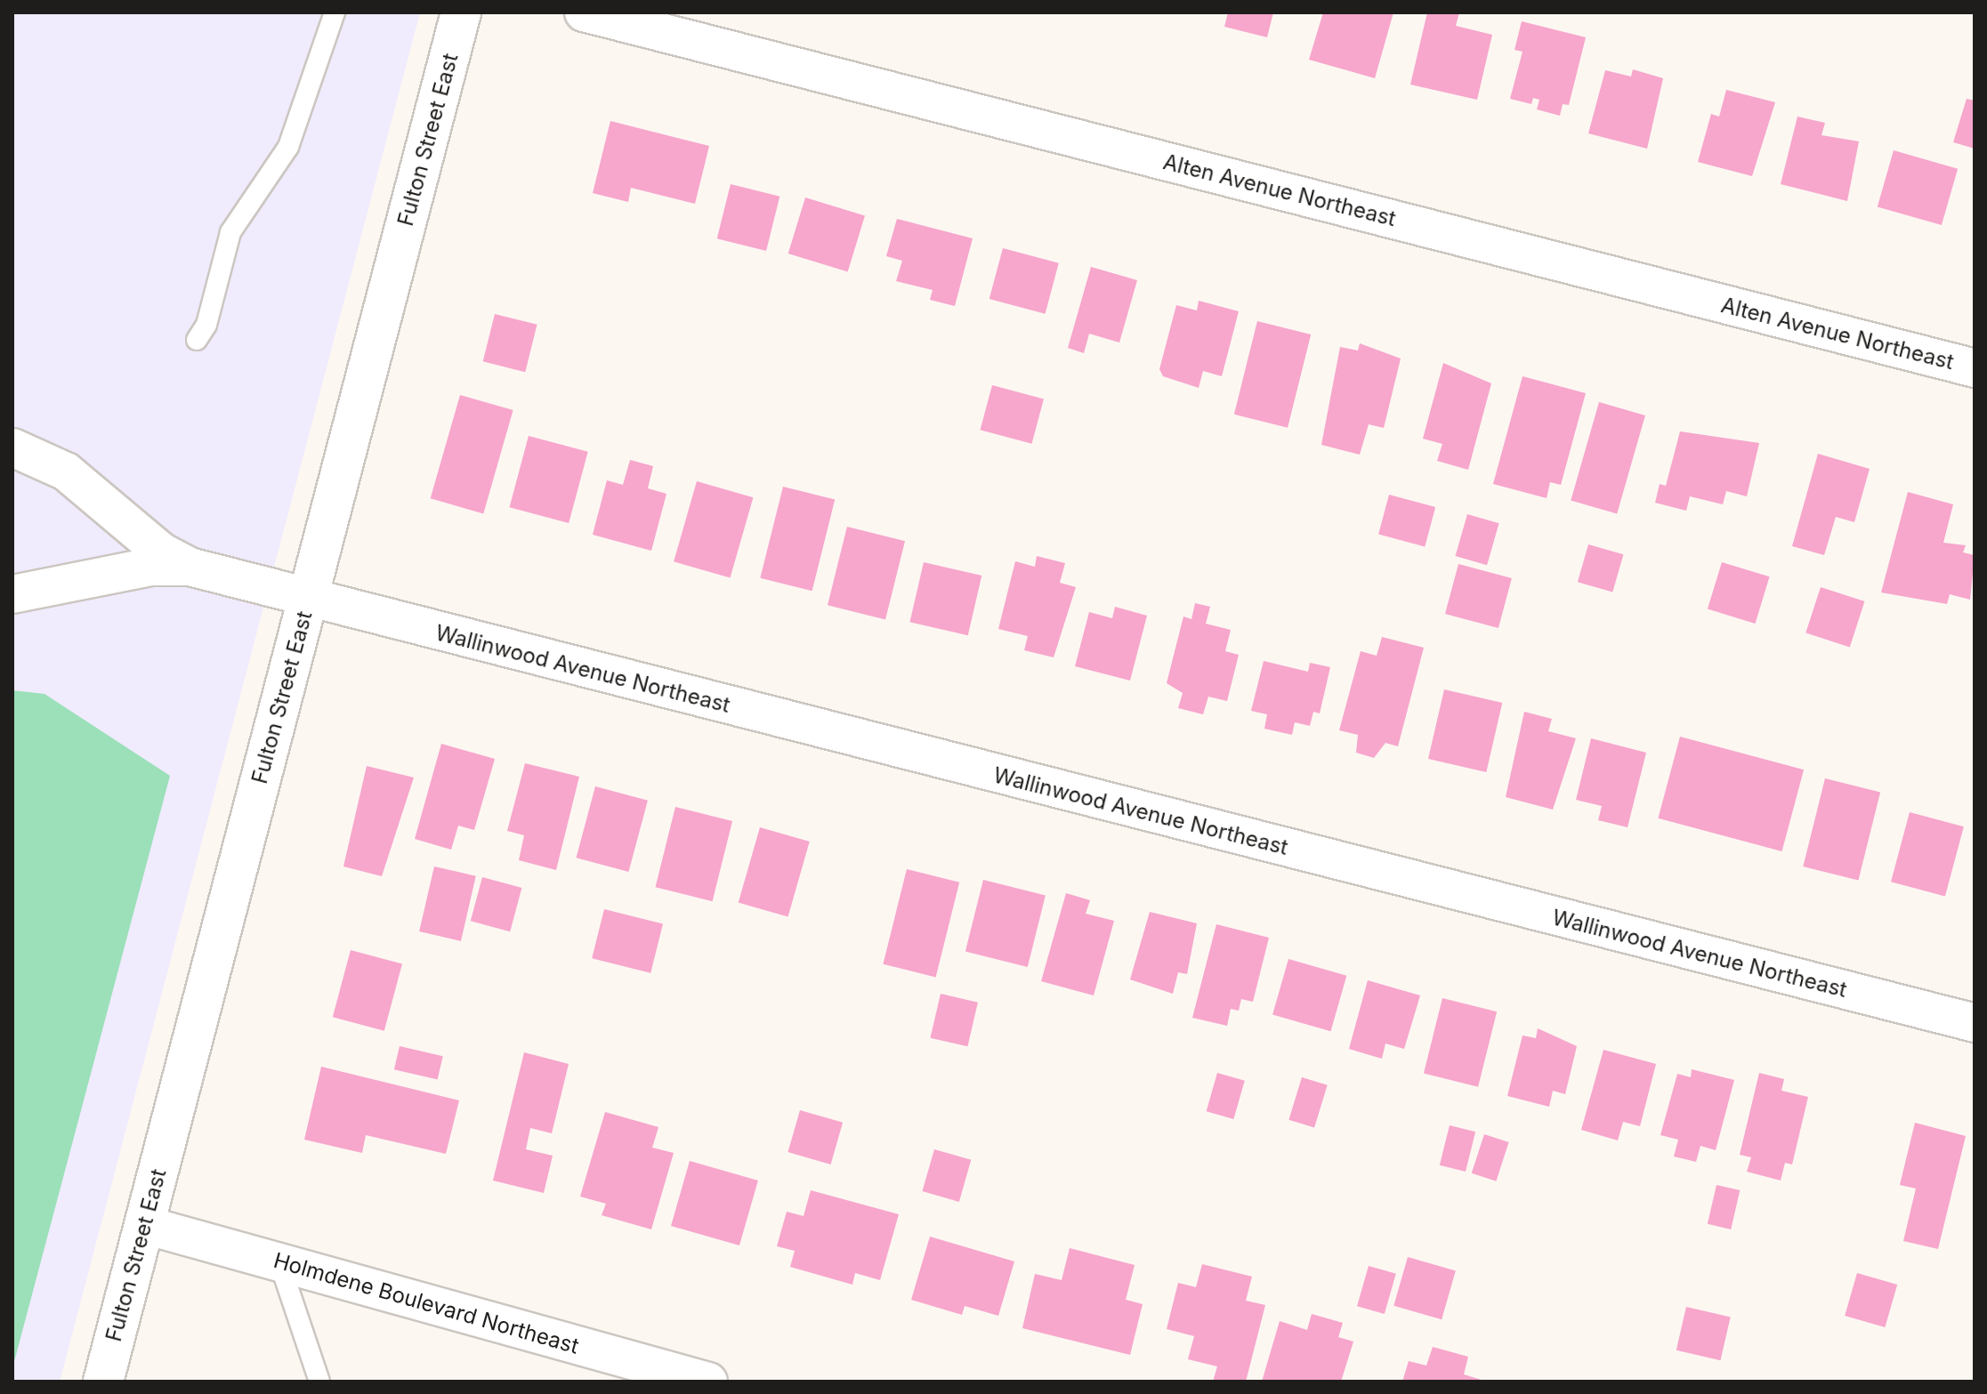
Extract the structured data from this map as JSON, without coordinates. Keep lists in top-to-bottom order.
{
  "streets": {
    "main road": ["Fulton Street East"],
    "street": ["Alten Avenue Northeast", "Wallinwood Avenue Northeast", "Holmdene Boulevard Northeast"]
  },
  "crossings": [
    ["Fulton Street East", "Wallinwood Avenue Northeast"],
    ["Fulton Street East", "Holmdene Boulevard Northeast"]
  ]
}
